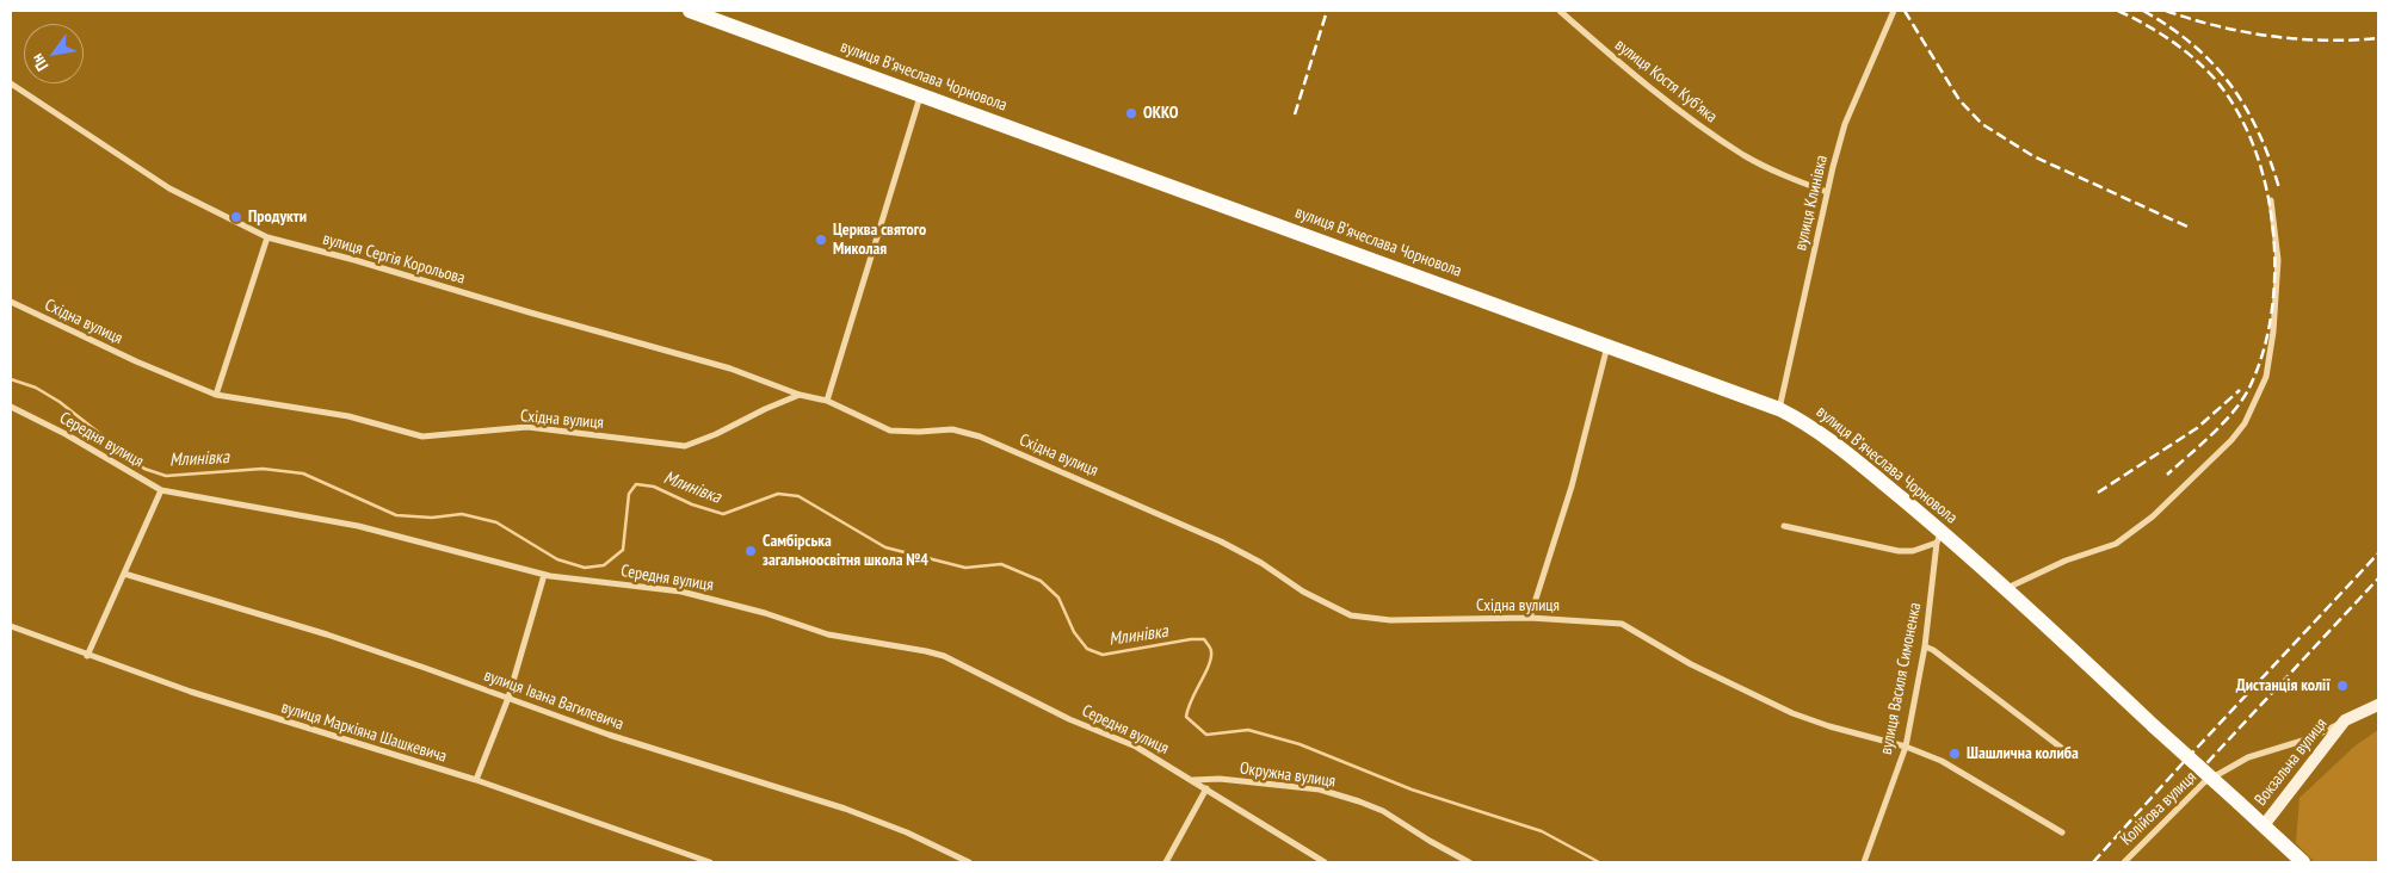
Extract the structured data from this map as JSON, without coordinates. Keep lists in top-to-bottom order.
{
  "streets": {
    "main road": ["вулиця Вʼячеслава Чорновола", "Вокзальна вулиця"],
    "street": [
      "вулиця Костя Кубʼяка",
      "вулиця Клинівка",
      "вулиця Сергія Корольова",
      "Східна вулиця",
      "Середня вулиця",
      "вулиця Василя Симоненка",
      "вулиця Івана Вагилевича",
      "вулиця Маркіяна Шашкевича",
      "Окружна вулиця",
      "Колійова вулиця"
    ]
  },
  "crossings": [
    ["вулиця Вʼячеслава Чорновола", "вулиця Клинівка"],
    ["вулиця Вʼячеслава Чорновола", "вулиця Василя Симоненка"],
    ["вулиця Вʼячеслава Чорновола", "Вокзальна вулиця"],
    ["вулиця Костя Кубʼяка", "вулиця Клинівка"],
    ["вулиця Сергія Корольова", "Східна вулиця"],
    ["Східна вулиця", "вулиця Василя Симоненка"],
    ["Середня вулиця", "Окружна вулиця"],
    ["Вокзальна вулиця", "Колійова вулиця"]
  ],
  "water": ["Млинівка"],
  "places": [
    "OKKO",
    "Продукти",
    "Церква святого Миколая",
    "Самбірська загальноосвітня школа №4",
    "Дистанція колії",
    "Шашлична колиба"
  ],
  "north": "bottom left"
}
